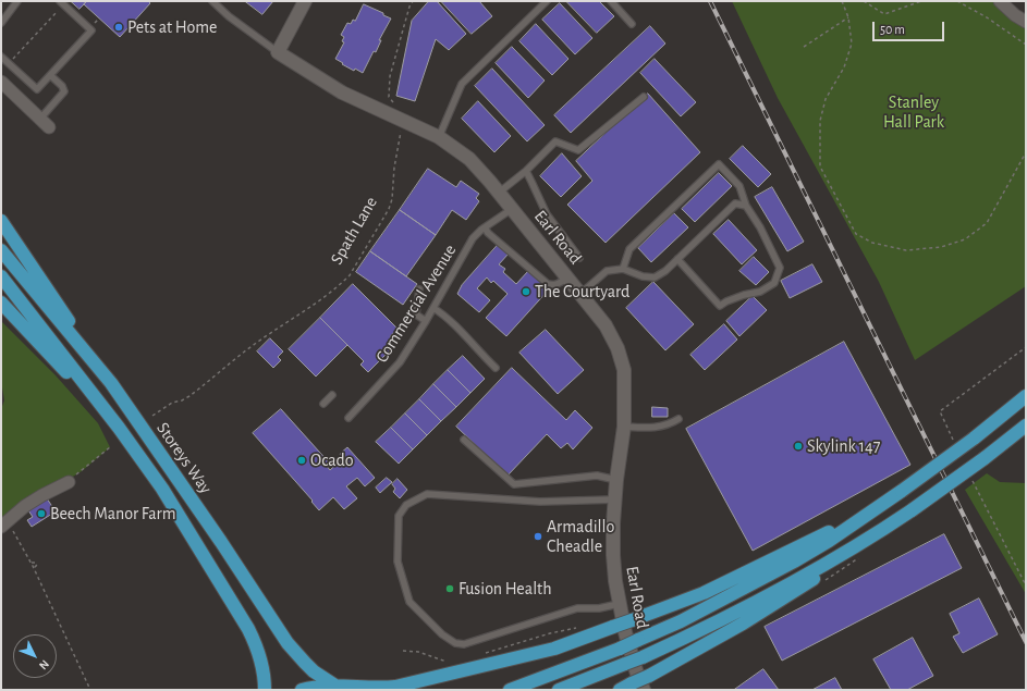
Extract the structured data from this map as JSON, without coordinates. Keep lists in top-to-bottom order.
{
  "streets": {
    "highway": ["Storeys Way"],
    "street": ["Earl Road"],
    "lane": ["Commercial Avenue"],
    "path": ["Spath Lane"]
  },
  "crossings": [
    ["Spath Lane", "Earl Road"],
    ["Earl Road", "Commercial Avenue"]
  ],
  "parks": ["Stanley Hall Park"],
  "places": [
    "Pets at Home",
    "The Courtyard",
    "Skylink 147",
    "Ocado",
    "Beech Manor Farm",
    "Armadillo Cheadle",
    "Fusion Health"
  ],
  "scale_bar": "50 m",
  "north": "bottom right"
}
